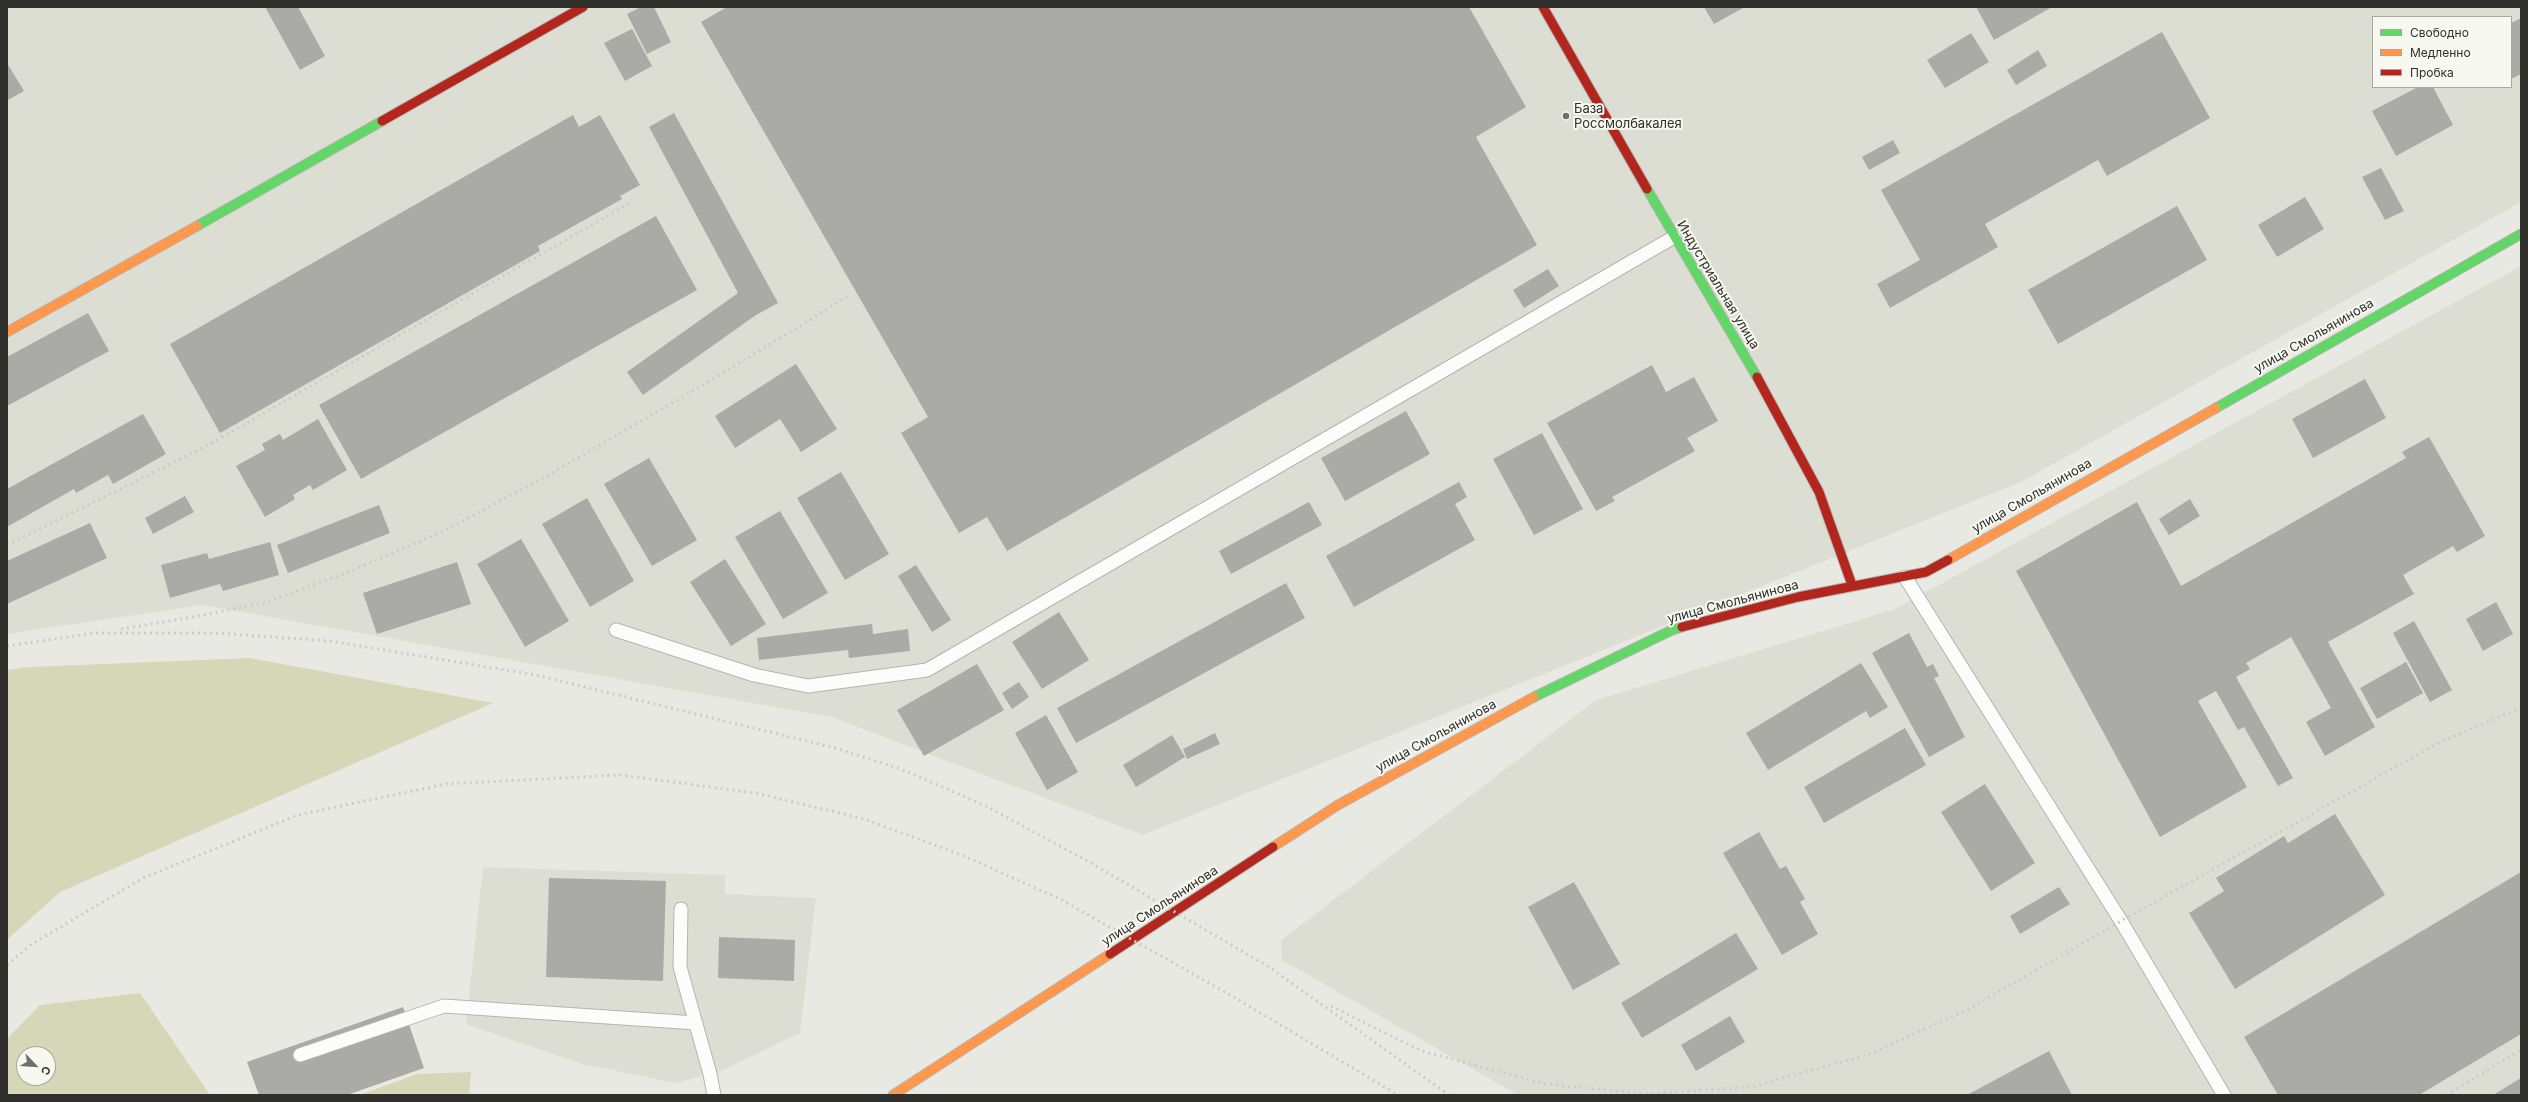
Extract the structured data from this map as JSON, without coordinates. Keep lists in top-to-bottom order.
{
  "streets": {
    "street": ["Индустриальная улица", "улица Смольянинова"]
  },
  "crossings": [
    ["Индустриальная улица", "улица Смольянинова"]
  ],
  "places": ["База Россмолбакалея"],
  "legend": ["Свободно", "Медленно", "Пробка"],
  "north": "bottom right"
}
